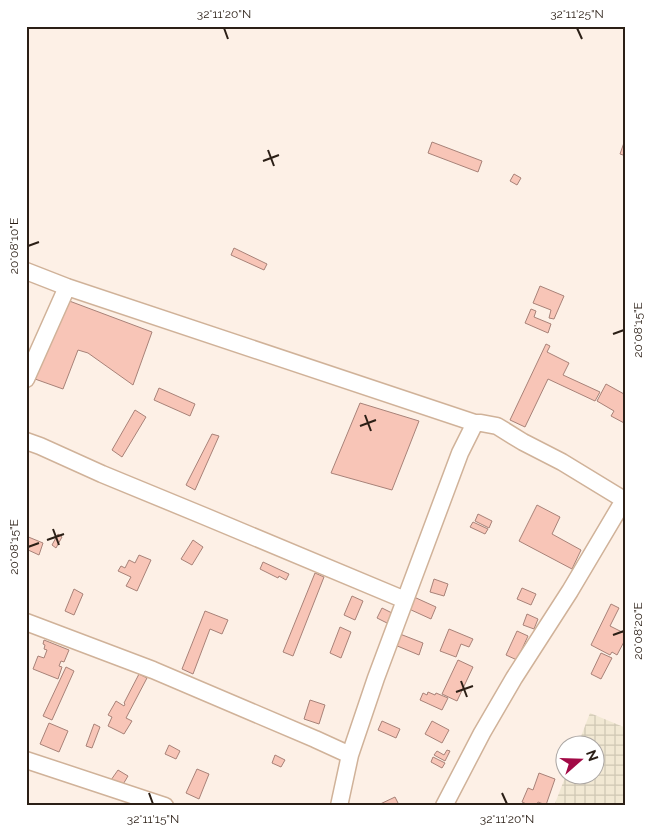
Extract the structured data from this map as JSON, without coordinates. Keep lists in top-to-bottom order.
{
  "north": "right",
  "coordinates": [
    "32°11'20\"N",
    "32°11'25\"N",
    "20°08'10\"E",
    "20°08'15\"E",
    "20°08'20\"E",
    "32°11'15\"N"
  ]
}
